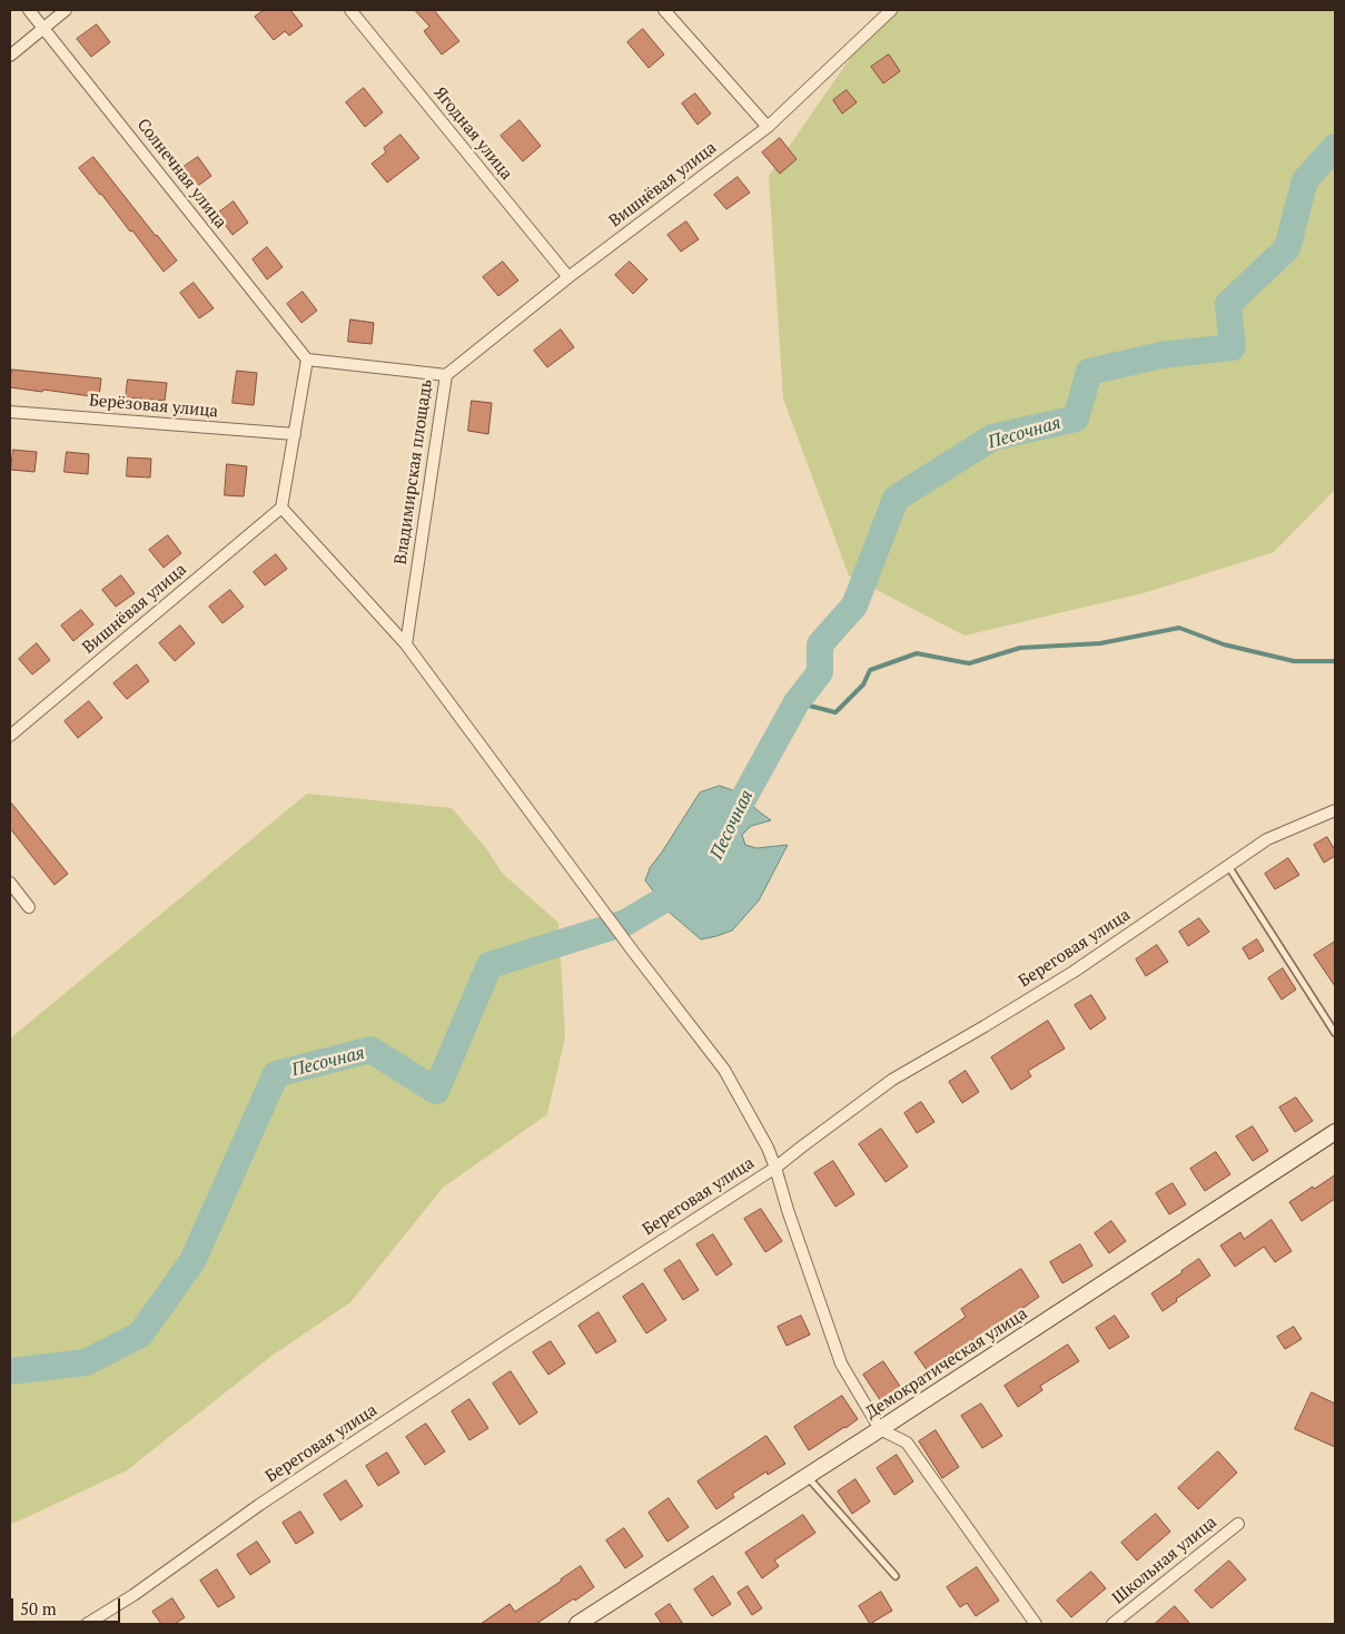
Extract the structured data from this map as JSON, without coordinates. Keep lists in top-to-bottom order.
{
  "streets": {
    "street": [
      "Ягодная улица",
      "Солнечная улица",
      "Вишнёвая улица",
      "Берёзовая улица",
      "Владимирская площадь",
      "Береговая улица",
      "Демократическая улица",
      "Школьная улица"
    ]
  },
  "crossings": [
    ["Ягодная улица", "Вишнёвая улица"],
    ["Солнечная улица", "Владимирская площадь"],
    ["Вишнёвая улица", "Владимирская площадь"]
  ],
  "water": ["Песочная"],
  "scale_bar": "50 m"
}
